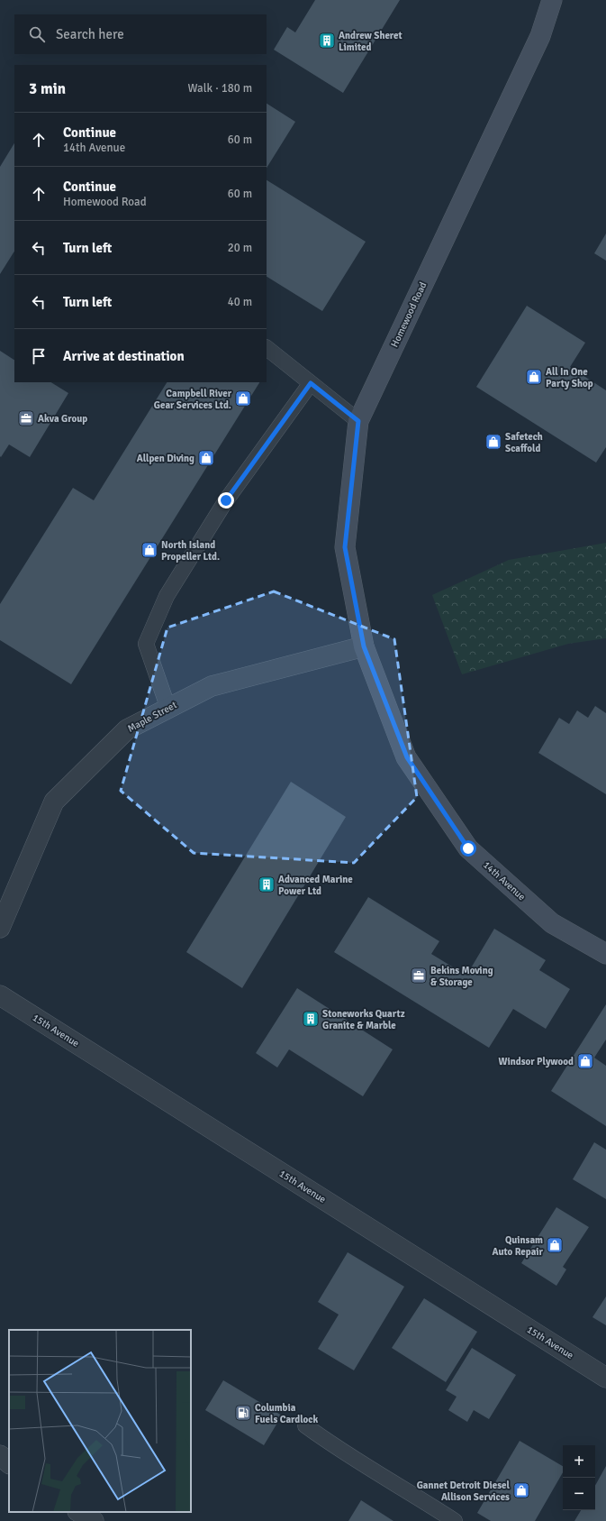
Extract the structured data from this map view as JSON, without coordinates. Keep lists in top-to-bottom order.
{
  "streets": {
    "main road": ["Homewood Road", "14th Avenue"],
    "street": ["Maple Street", "15th Avenue"]
  },
  "crossings": [
    ["Homewood Road", "Maple Street"],
    ["Homewood Road", "14th Avenue"],
    ["Maple Street", "14th Avenue"]
  ],
  "places": {
    "building": ["Andrew Sheret Limited", "Advanced Marine Power Ltd", "Stoneworks Quartz Granite & Marble"],
    "shop": [
      "All In One Party Shop",
      "Campbell River Gear Services Ltd.",
      "Safetech Scaffold",
      "Allpen Diving",
      "North Island Propeller Ltd.",
      "Windsor Plywood",
      "Quinsam Auto Repair",
      "Gannet Detroit Diesel Allison Services"
    ],
    "office": ["Akva Group", "Bekins Moving & Storage"],
    "fuel station": ["Columbia Fuels Cardlock"]
  },
  "page": {
    "search": "Search here",
    "heading": ["3 min", "Walk · 180 m"],
    "list": [
      ["Continue", "14th Avenue", "60 m"],
      ["Continue", "Homewood Road", "60 m"],
      ["Turn left", "20 m"],
      ["Turn left", "40 m"],
      "Arrive at destination"
    ],
    "map_buttons": ["+", "−"]
  }
}
